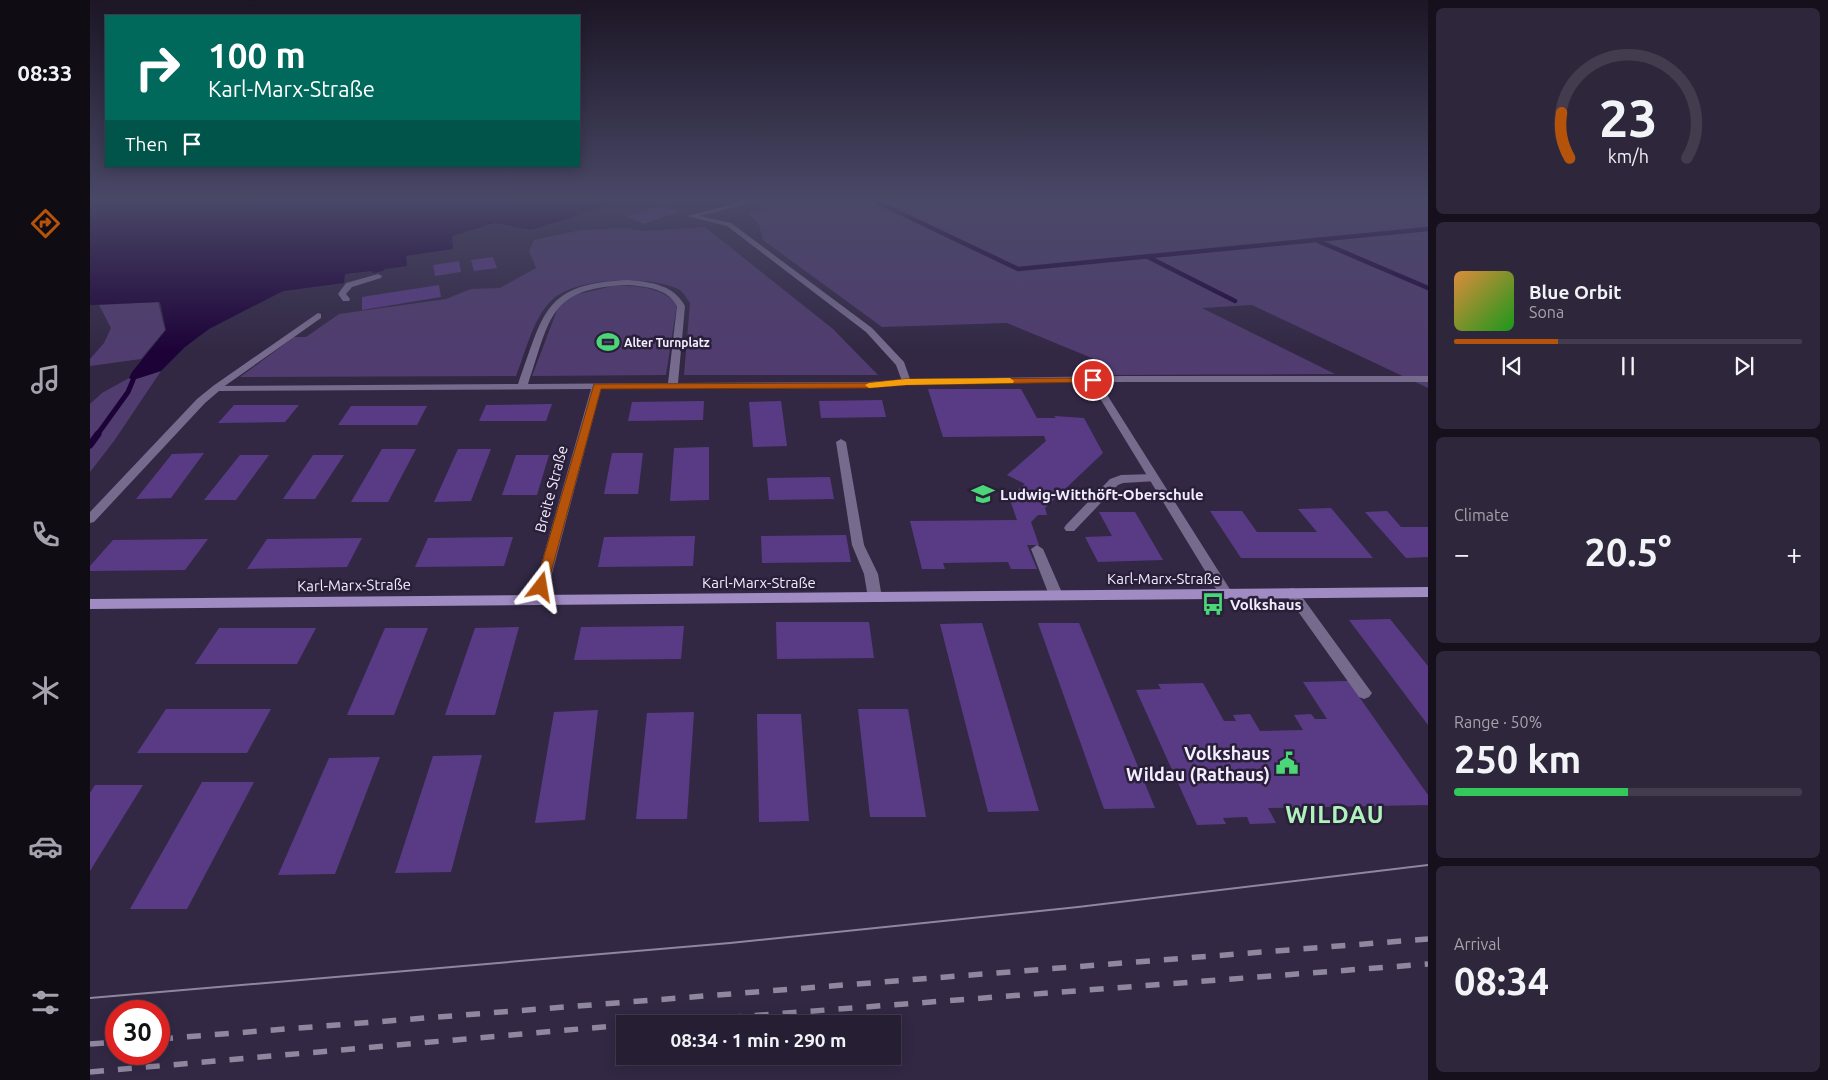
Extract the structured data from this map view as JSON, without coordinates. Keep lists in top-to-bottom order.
{
  "streets": {
    "main road": ["Karl-Marx-Straße"],
    "street": ["Breite Straße"]
  },
  "crossings": [
    ["Breite Straße", "Karl-Marx-Straße"]
  ],
  "districts": ["WILDAU"],
  "places": {
    "sports": ["Alter Turnplatz"],
    "school or university": ["Ludwig-Witthöft-Oberschule"],
    "bus stop": ["Volkshaus"],
    "public building": ["Volkshaus Wildau (Rathaus)"]
  },
  "page": {
    "tabs": "08:33",
    "turn": ["100 m", "Karl-Marx-Straße"],
    "then": "Then",
    "song": ["Blue Orbit", "Sona"],
    "tile": [
      "Climate",
      ["Range · 50%", "250 km"],
      ["Arrival", "08:34"]
    ],
    "heat": ["−", "20.5°", "+"],
    "limit": "30",
    "trip": "08:34 · 1 min · 290 m",
    "gauge": ["23", "km/h"]
  }
}
